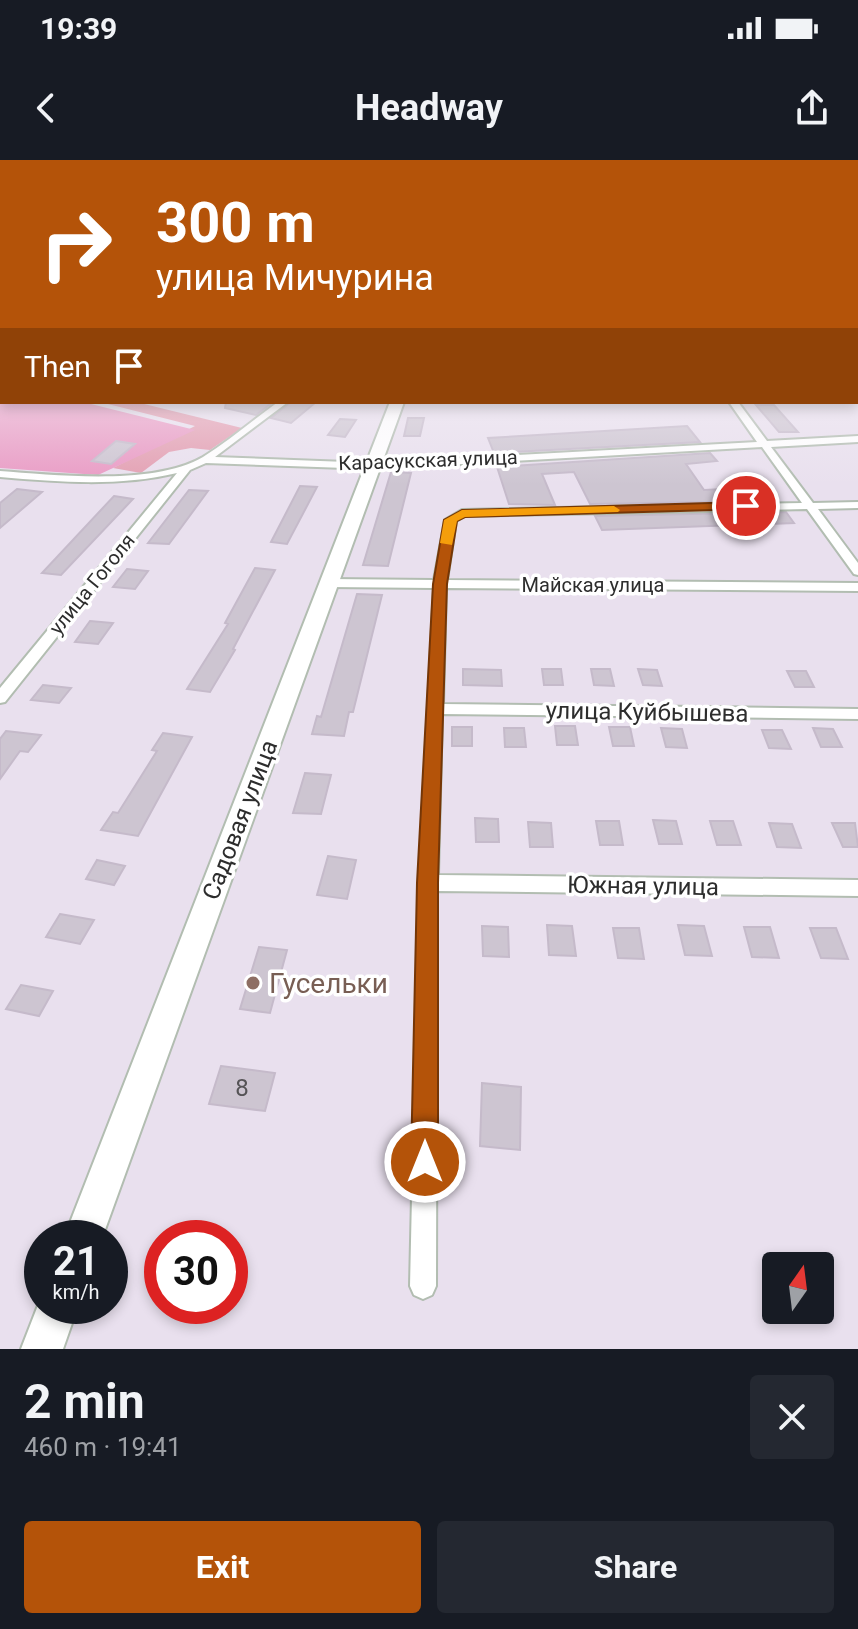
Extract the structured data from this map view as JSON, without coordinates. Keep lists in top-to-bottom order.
{
  "streets": {
    "street": [
      "Карасукская улица",
      "улица Гоголя",
      "Майская улица",
      "улица Куйбышева",
      "Садовая улица",
      "Южная улица"
    ]
  },
  "crossings": [
    ["Карасукская улица", "улица Гоголя"],
    ["Карасукская улица", "Садовая улица"],
    ["Майская улица", "Садовая улица"]
  ],
  "places": ["Гусельки"],
  "house_numbers": ["8"],
  "north": "top",
  "page": {
    "status": "19:39",
    "header": "Headway",
    "turn": ["300 m", "улица Мичурина"],
    "then": "Then",
    "speed": "21 km/h",
    "limit": "30",
    "heading": ["2 min", "460 m · 19:41"],
    "buttons": ["Exit", "Share"]
  }
}
